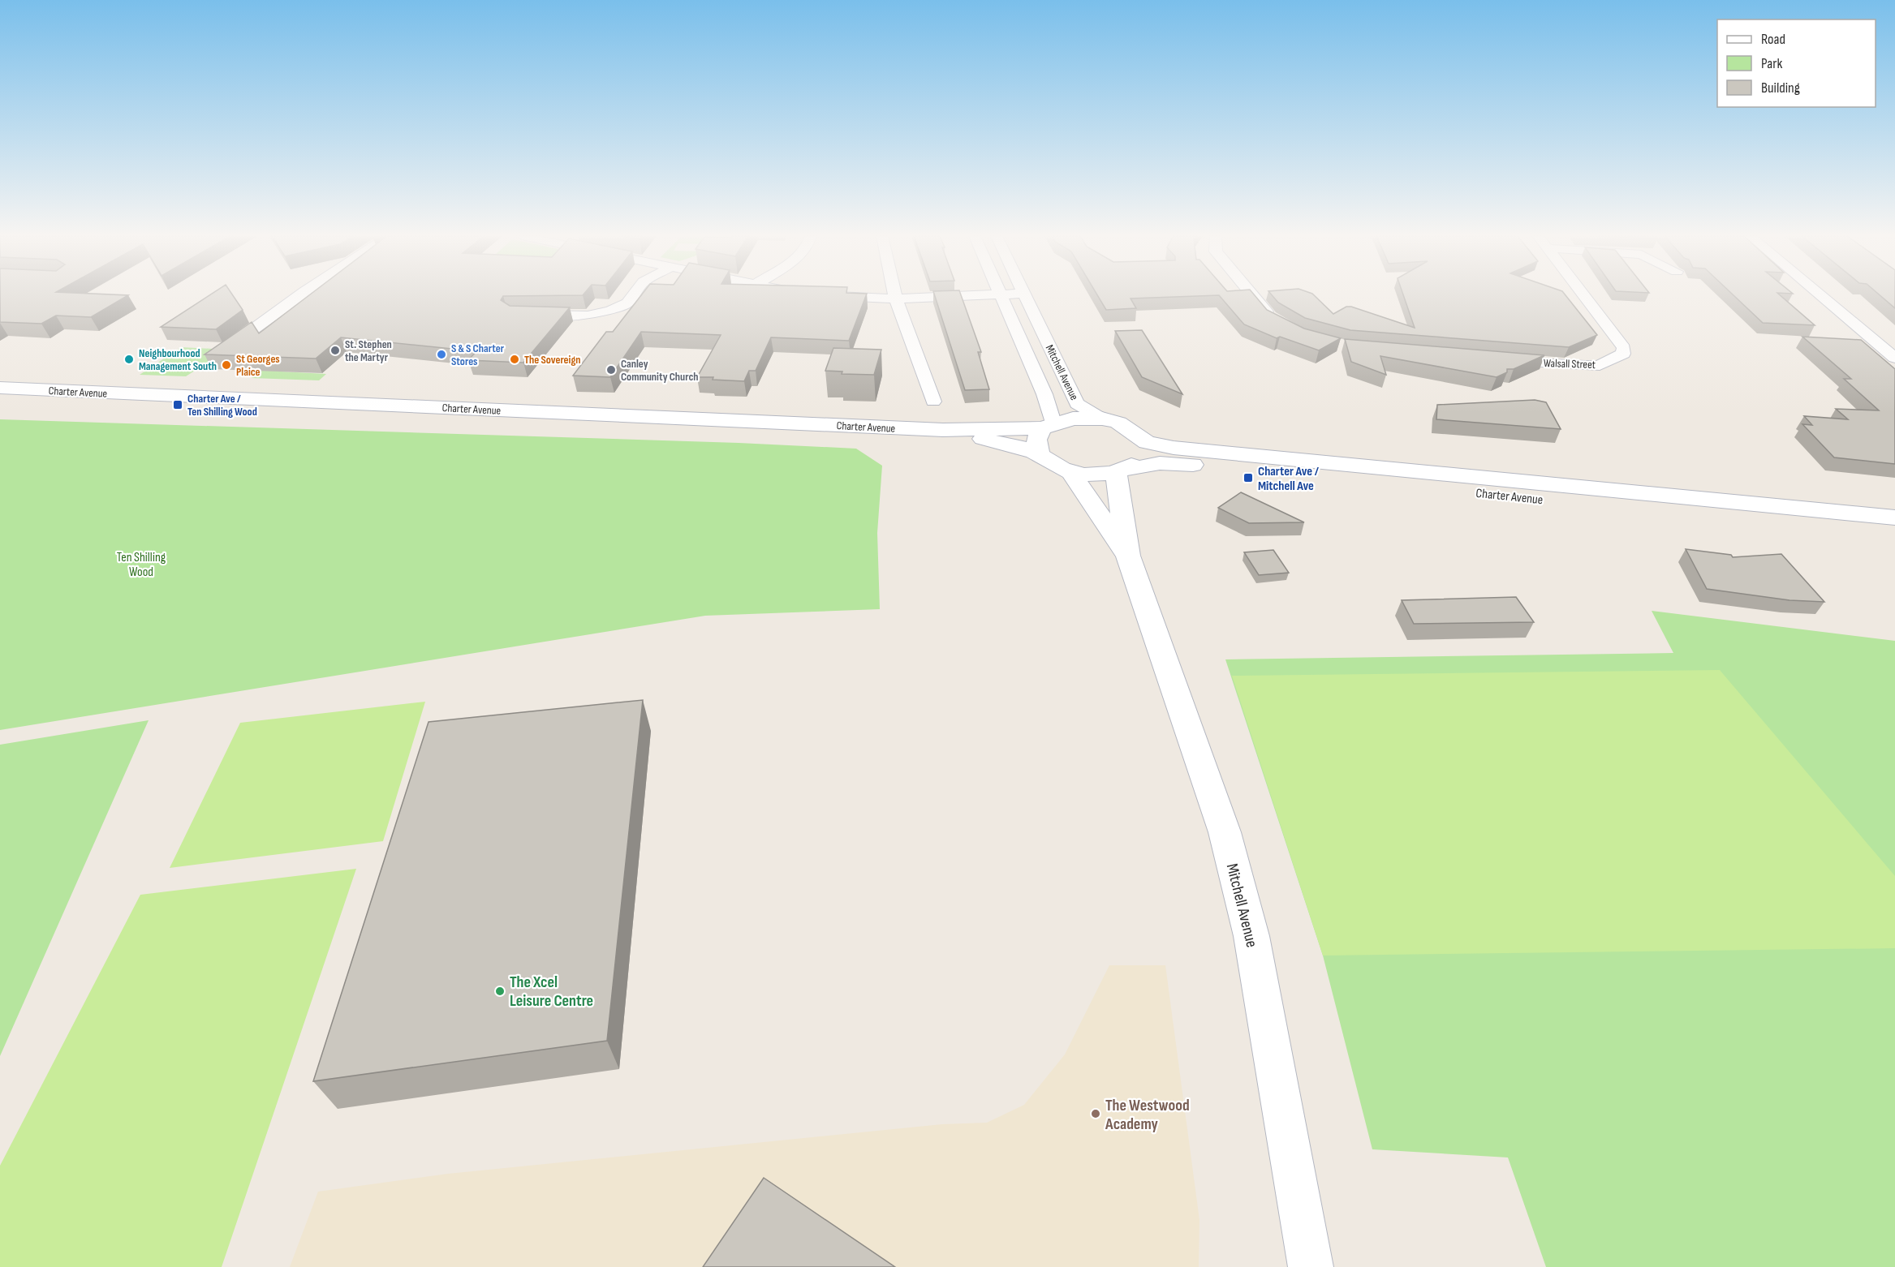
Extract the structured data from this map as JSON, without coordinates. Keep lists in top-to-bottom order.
{
  "streets": {
    "street": ["Walsall Street", "Mitchell Avenue", "Charter Avenue"]
  },
  "crossings": [
    ["Mitchell Avenue", "Charter Avenue"]
  ],
  "parks": ["Ten Shilling Wood"],
  "places": {
    "other": [
      "St. Stephen the Martyr",
      "S & S Charter Stores",
      "Neighbourhood Management South",
      "The Sovereign",
      "St Georges Plaice",
      "Canley Community Church",
      "The Xcel Leisure Centre",
      "The Westwood Academy"
    ],
    "transit": ["Charter Ave / Ten Shilling Wood", "Charter Ave / Mitchell Ave"]
  },
  "legend": ["Road", "Park", "Building"]
}
